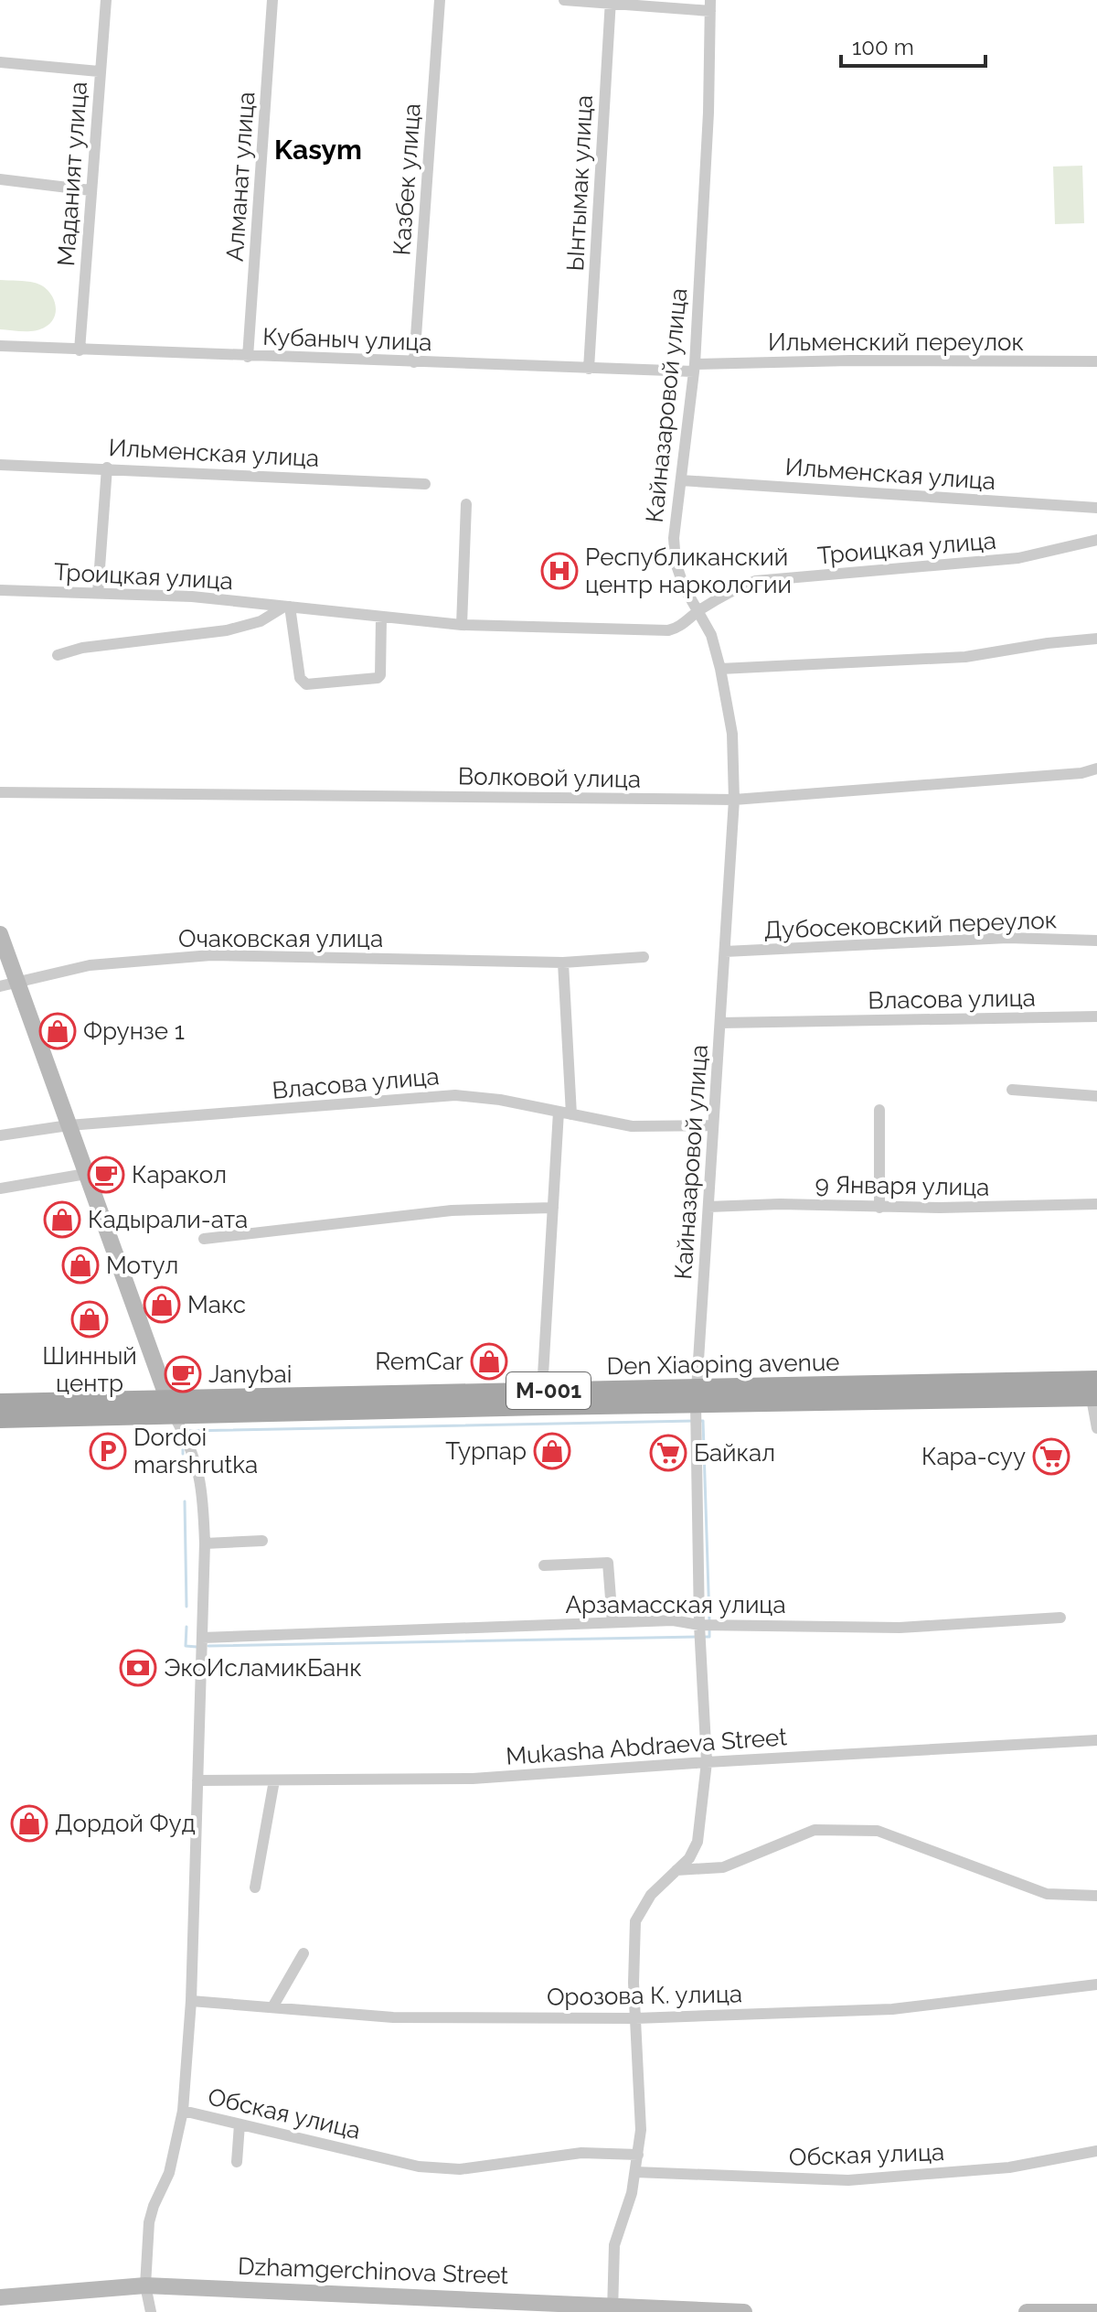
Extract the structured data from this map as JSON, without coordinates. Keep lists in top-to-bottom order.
{
  "streets": {
    "main road": ["Den Xiaoping avenue", "M-001"],
    "street": [
      "Маданият улица",
      "Алманат улица",
      "Казбек улица",
      "Ынтымак улица",
      "Кубаныч улица",
      "Ильменский переулок",
      "Кайназаровой улица",
      "Ильменская улица",
      "Троицкая улица",
      "Волковой улица",
      "Дубосековский переулок",
      "Очаковская улица",
      "Власова улица",
      "9 Января улица",
      "Арзамасская улица",
      "Mukasha Abdraeva Street",
      "Орозова К. улица",
      "Обская улица",
      "Dzhamgerchinova Street"
    ]
  },
  "crossings": [
    ["Маданият улица", "Кубаныч улица"],
    ["Алманат улица", "Кубаныч улица"],
    ["Казбек улица", "Кубаныч улица"],
    ["Ынтымак улица", "Кубаныч улица"],
    ["Кубаныч улица", "Ильменский переулок"],
    ["Кубаныч улица", "Кайназаровой улица"],
    ["Ильменский переулок", "Кайназаровой улица"],
    ["Кайназаровой улица", "Ильменская улица"],
    ["Кайназаровой улица", "Троицкая улица"],
    ["Кайназаровой улица", "Волковой улица"],
    ["Кайназаровой улица", "Дубосековский переулок"],
    ["Кайназаровой улица", "Власова улица"],
    ["Кайназаровой улица", "9 Января улица"],
    ["Кайназаровой улица", "Den Xiaoping avenue"],
    ["Кайназаровой улица", "Арзамасская улица"],
    ["Кайназаровой улица", "Mukasha Abdraeva Street"],
    ["Кайназаровой улица", "Орозова К. улица"],
    ["Кайназаровой улица", "Обская улица"],
    ["Кайназаровой улица", "Dzhamgerchinova Street"]
  ],
  "districts": ["Kasym"],
  "places": {
    "hospital": ["Республиканский центр наркологии"],
    "shop": [
      "Фрунзе 1",
      "Кадырали-ата",
      "Мотул",
      "Макс",
      "Шинный центр",
      "RemCar",
      "Турпар",
      "Дордой Фуд"
    ],
    "cafe": ["Каракол", "Janybai"],
    "parking": ["Dordoi marshrutka"],
    "supermarket": ["Байкал", "Кара-суу"],
    "bank": ["ЭкоИсламикБанк"]
  },
  "scale_bar": "100 m"
}
